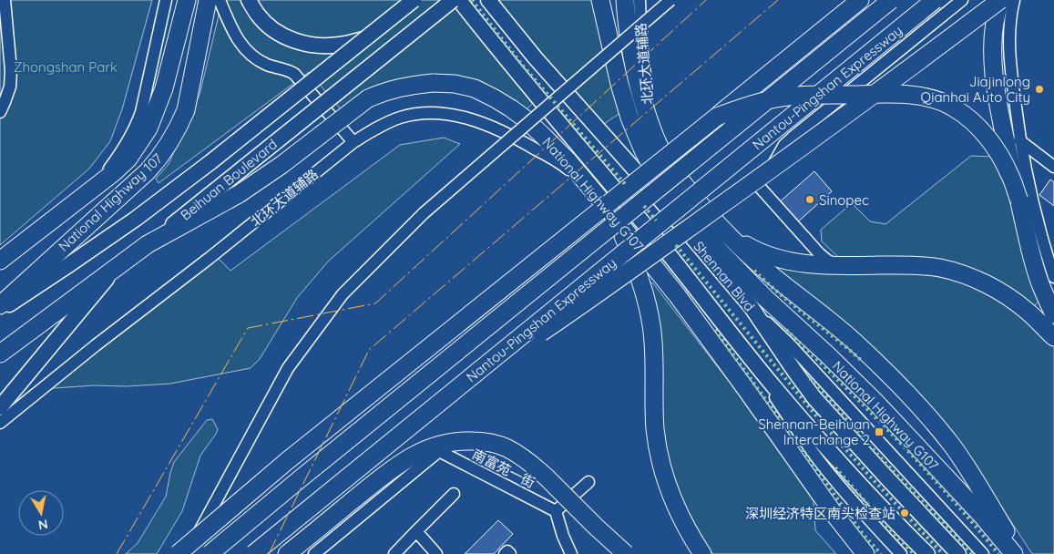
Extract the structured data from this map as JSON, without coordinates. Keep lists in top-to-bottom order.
{
  "streets": {
    "highway": [
      "Nantou-Pingshan Expressway",
      "Beihuan Boulevard",
      "National Highway G107",
      "National Highway 107"
    ],
    "main road": ["Shennan Blvd"],
    "street": ["北环大道辅路", "南富苑一街"]
  },
  "crossings": [
    ["北环大道辅路", "National Highway G107"],
    ["Beihuan Boulevard", "National Highway G107"]
  ],
  "parks": ["Zhongshan Park"],
  "places": {
    "other": ["Jiajinlong Qianhai Auto City", "Sinopec", "深圳经济特区南头检查站"],
    "transit": ["Shennan-Beihuan Interchange 2"]
  },
  "north": "bottom"
}
